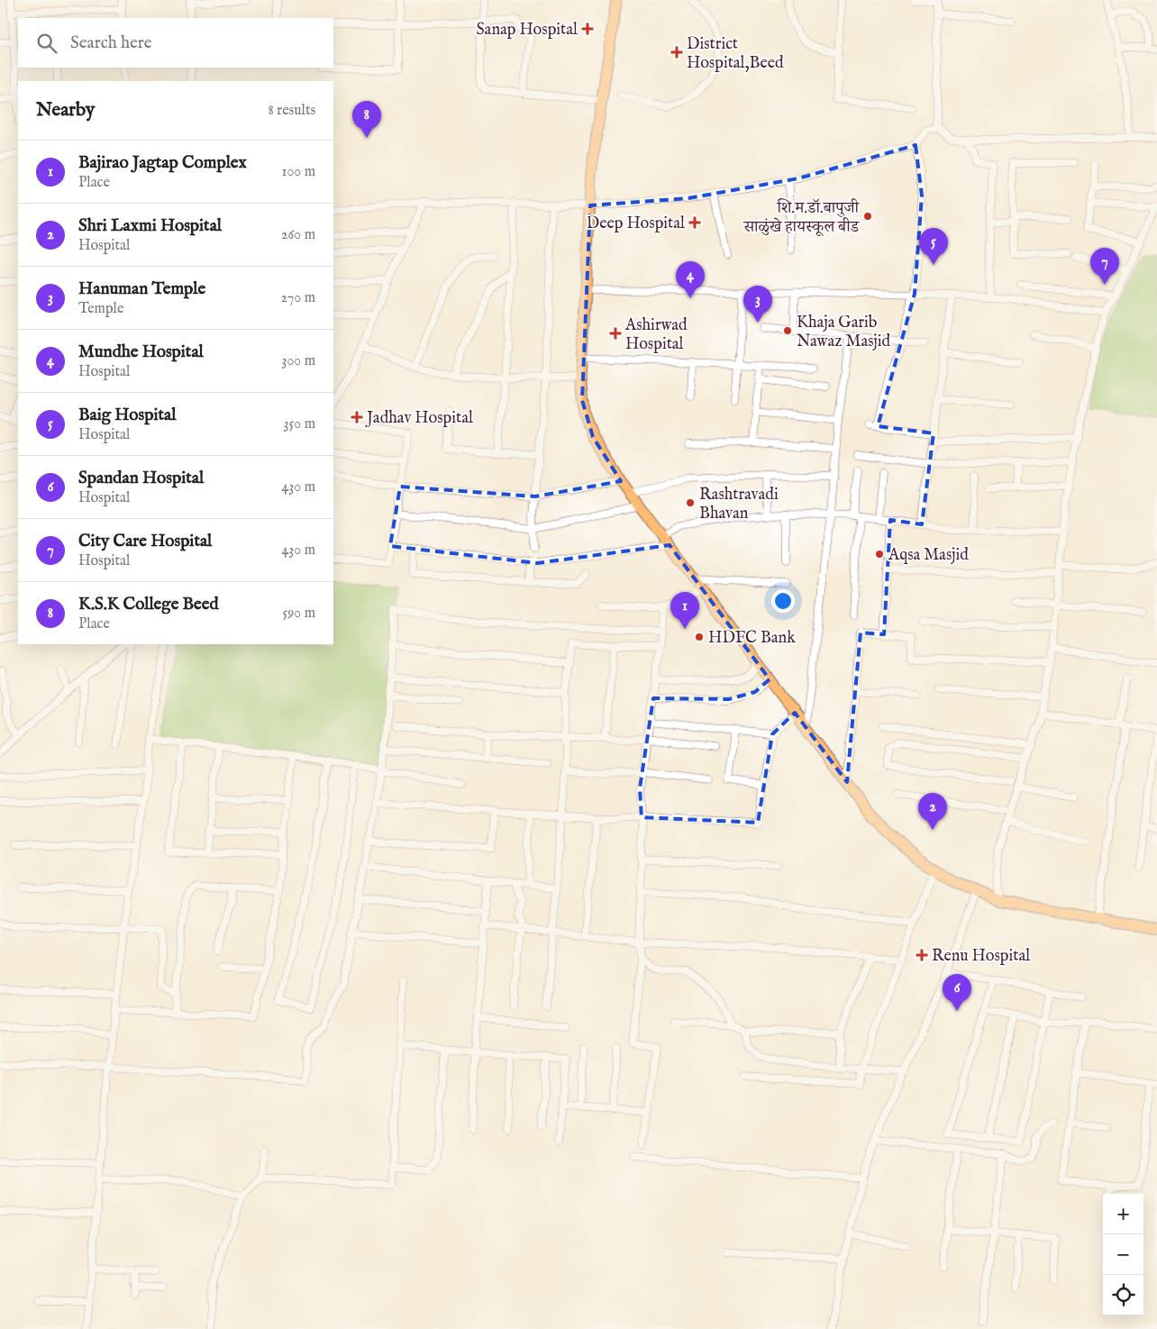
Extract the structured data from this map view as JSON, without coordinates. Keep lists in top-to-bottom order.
{
  "places": {
    "health": [
      "Sanap Hospital",
      "District Hospital,Beed",
      "Deep Hospital",
      "Ashirwad Hospital",
      "Jadhav Hospital",
      "Renu Hospital"
    ],
    "other": [
      "शि.म.डॉ.बापुजी साळुंखे हायस्कूल बीड",
      "Khaja Garib Nawaz Masjid",
      "Rashtravadi Bhavan",
      "Aqsa Masjid",
      "HDFC Bank"
    ]
  },
  "page": {
    "search": "Search here",
    "heading": ["Nearby", "8 results"],
    "pins": [
      "8",
      "5",
      "7",
      "4",
      "3",
      "1",
      "2",
      "6"
    ],
    "list": [
      {
        "mark": "1",
        "name": "Bajirao Jagtap Complex",
        "note": "Place",
        "value": "100 m"
      },
      {
        "mark": "2",
        "name": "Shri Laxmi Hospital",
        "note": "Hospital",
        "value": "260 m"
      },
      {
        "mark": "3",
        "name": "Hanuman Temple",
        "note": "Temple",
        "value": "270 m"
      },
      {
        "mark": "4",
        "name": "Mundhe Hospital",
        "note": "Hospital",
        "value": "300 m"
      },
      {
        "mark": "5",
        "name": "Baig Hospital",
        "note": "Hospital",
        "value": "350 m"
      },
      {
        "mark": "6",
        "name": "Spandan Hospital",
        "note": "Hospital",
        "value": "430 m"
      },
      {
        "mark": "7",
        "name": "City Care Hospital",
        "note": "Hospital",
        "value": "430 m"
      },
      {
        "mark": "8",
        "name": "K.S.K College Beed",
        "note": "Place",
        "value": "590 m"
      }
    ],
    "map_buttons": ["+", "−"]
  }
}
